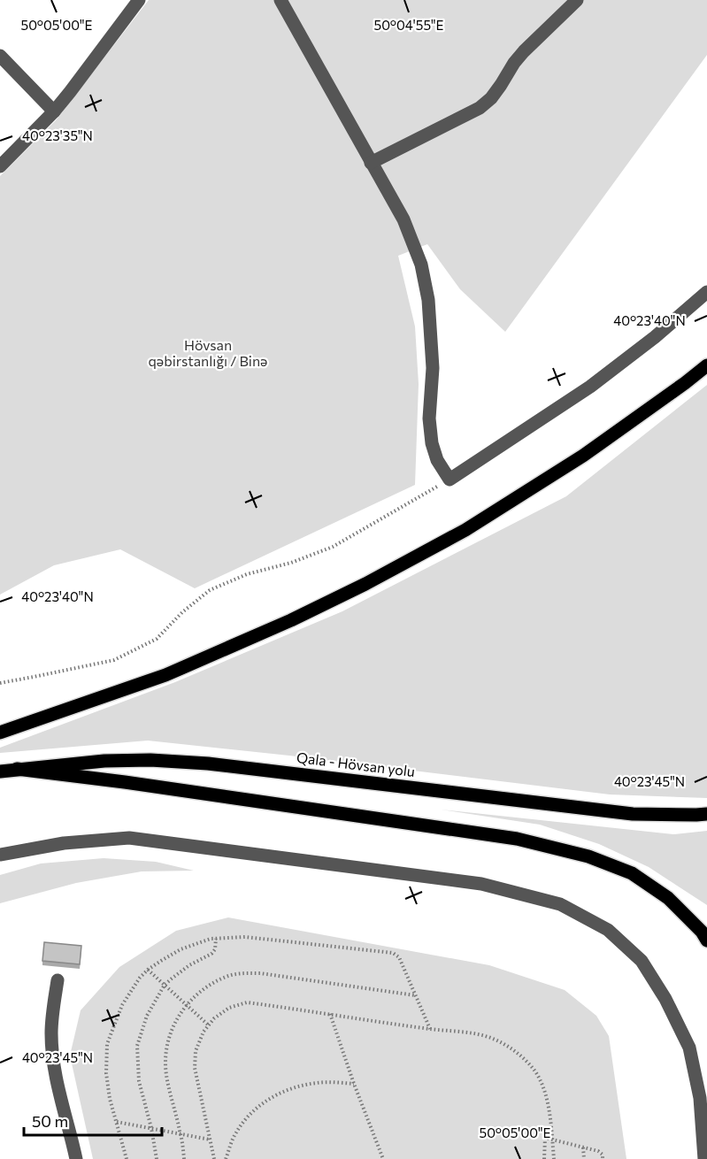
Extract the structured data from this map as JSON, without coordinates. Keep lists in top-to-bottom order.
{
  "streets": {
    "main road": ["Qala - Hövsan yolu"]
  },
  "parks": ["Hövsan qəbirstanlığı / Binə"],
  "scale_bar": "50 m",
  "coordinates": [
    "50°05'00\"E",
    "50°04'55\"E",
    "40°23'35\"N",
    "40°23'40\"N",
    "40°23'45\"N"
  ]
}
